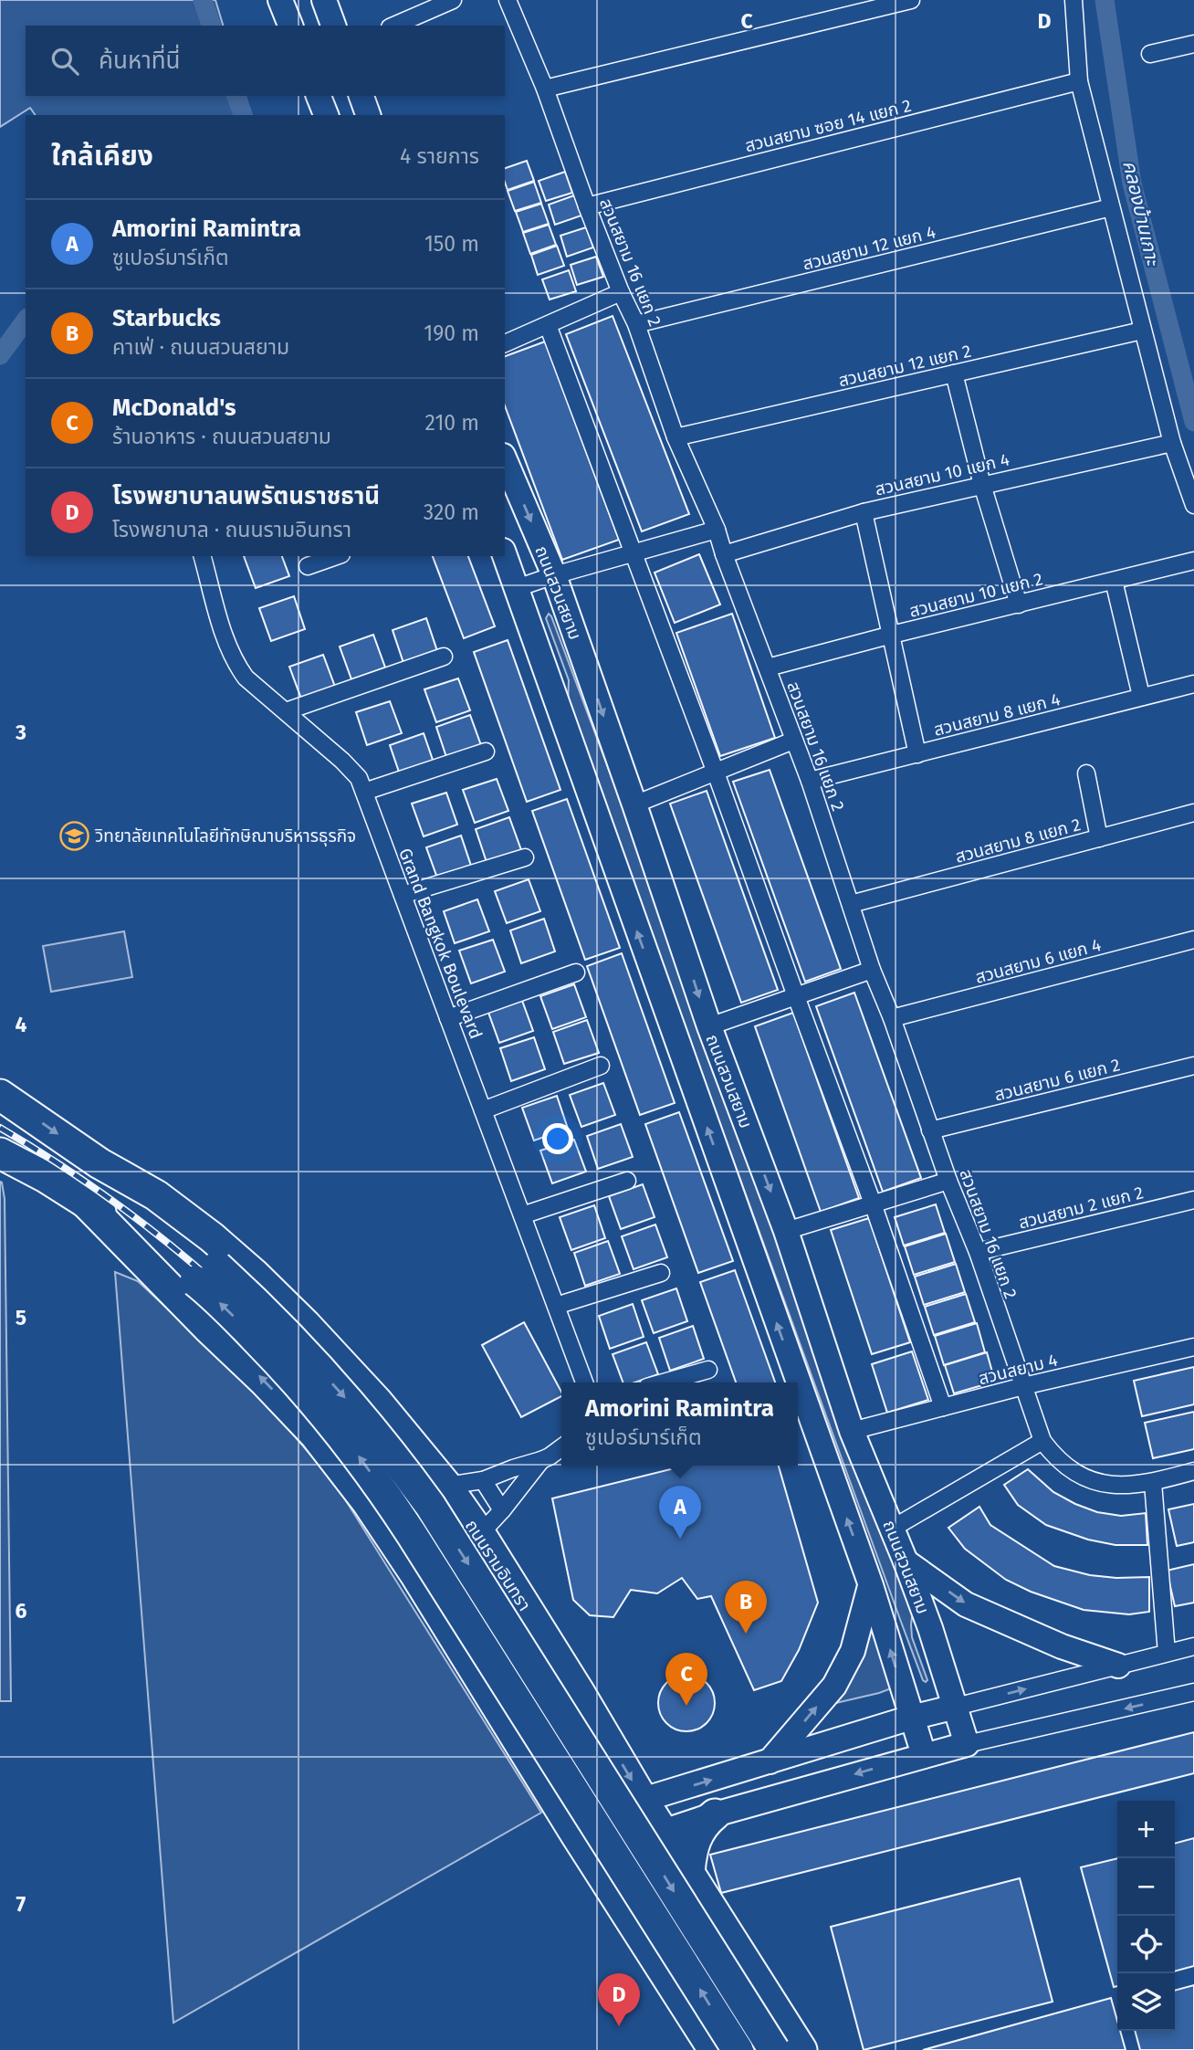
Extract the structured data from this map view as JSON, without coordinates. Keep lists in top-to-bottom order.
{
  "streets": {
    "highway": ["ถนนรามอินทรา"],
    "street": [
      "สวนสยาม ซอย 14 แยก 2",
      "สวนสยาม 12 แยก 4",
      "สวนสยาม 16 แยก 2",
      "สวนสยาม 12 แยก 2",
      "สวนสยาม 10 แยก 4",
      "ถนนสวนสยาม",
      "สวนสยาม 10 แยก 2",
      "สวนสยาม 8 แยก 4",
      "สวนสยาม 8 แยก 2",
      "Grand Bangkok Boulevard",
      "สวนสยาม 6 แยก 4",
      "สวนสยาม 6 แยก 2",
      "สวนสยาม 2 แยก 2",
      "สวนสยาม 4"
    ]
  },
  "crossings": [
    ["สวนสยาม ซอย 14 แยก 2", "สวนสยาม 16 แยก 2"],
    ["สวนสยาม 12 แยก 4", "สวนสยาม 16 แยก 2"],
    ["สวนสยาม 16 แยก 2", "สวนสยาม 12 แยก 2"],
    ["สวนสยาม 16 แยก 2", "สวนสยาม 10 แยก 4"],
    ["สวนสยาม 16 แยก 2", "สวนสยาม 10 แยก 2"],
    ["สวนสยาม 16 แยก 2", "สวนสยาม 8 แยก 4"],
    ["สวนสยาม 16 แยก 2", "สวนสยาม 8 แยก 2"],
    ["สวนสยาม 16 แยก 2", "สวนสยาม 6 แยก 4"],
    ["สวนสยาม 16 แยก 2", "สวนสยาม 6 แยก 2"],
    ["สวนสยาม 16 แยก 2", "สวนสยาม 2 แยก 2"],
    ["สวนสยาม 16 แยก 2", "สวนสยาม 4"],
    ["ถนนสวนสยาม", "สวนสยาม 4"]
  ],
  "water": ["คลองบ้านเกาะ"],
  "places": {
    "school or university": ["วิทยาลัยเทคโนโลยีทักษิณาบริหารธุรกิจ"]
  },
  "page": {
    "search": "ค้นหาที่นี่",
    "heading": ["ใกล้เคียง", "4 รายการ"],
    "list": [
      {
        "mark": "A",
        "name": "Amorini Ramintra",
        "note": "ซูเปอร์มาร์เก็ต",
        "value": "150 m"
      },
      {
        "mark": "B",
        "name": "Starbucks",
        "note": "คาเฟ่ · ถนนสวนสยาม",
        "value": "190 m"
      },
      {
        "mark": "C",
        "name": "McDonald's",
        "note": "ร้านอาหาร · ถนนสวนสยาม",
        "value": "210 m"
      },
      {
        "mark": "D",
        "name": "โรงพยาบาลนพรัตนราชธานี",
        "note": "โรงพยาบาล · ถนนรามอินทรา",
        "value": "320 m"
      }
    ],
    "popup": ["Amorini Ramintra", "ซูเปอร์มาร์เก็ต"],
    "pins": [
      "A",
      "B",
      "C",
      "D"
    ],
    "map_buttons": ["+", "−"]
  },
  "grid": {
    "columns": ["C", "D"],
    "rows": [
      "3",
      "4",
      "5",
      "6",
      "7"
    ]
  }
}
